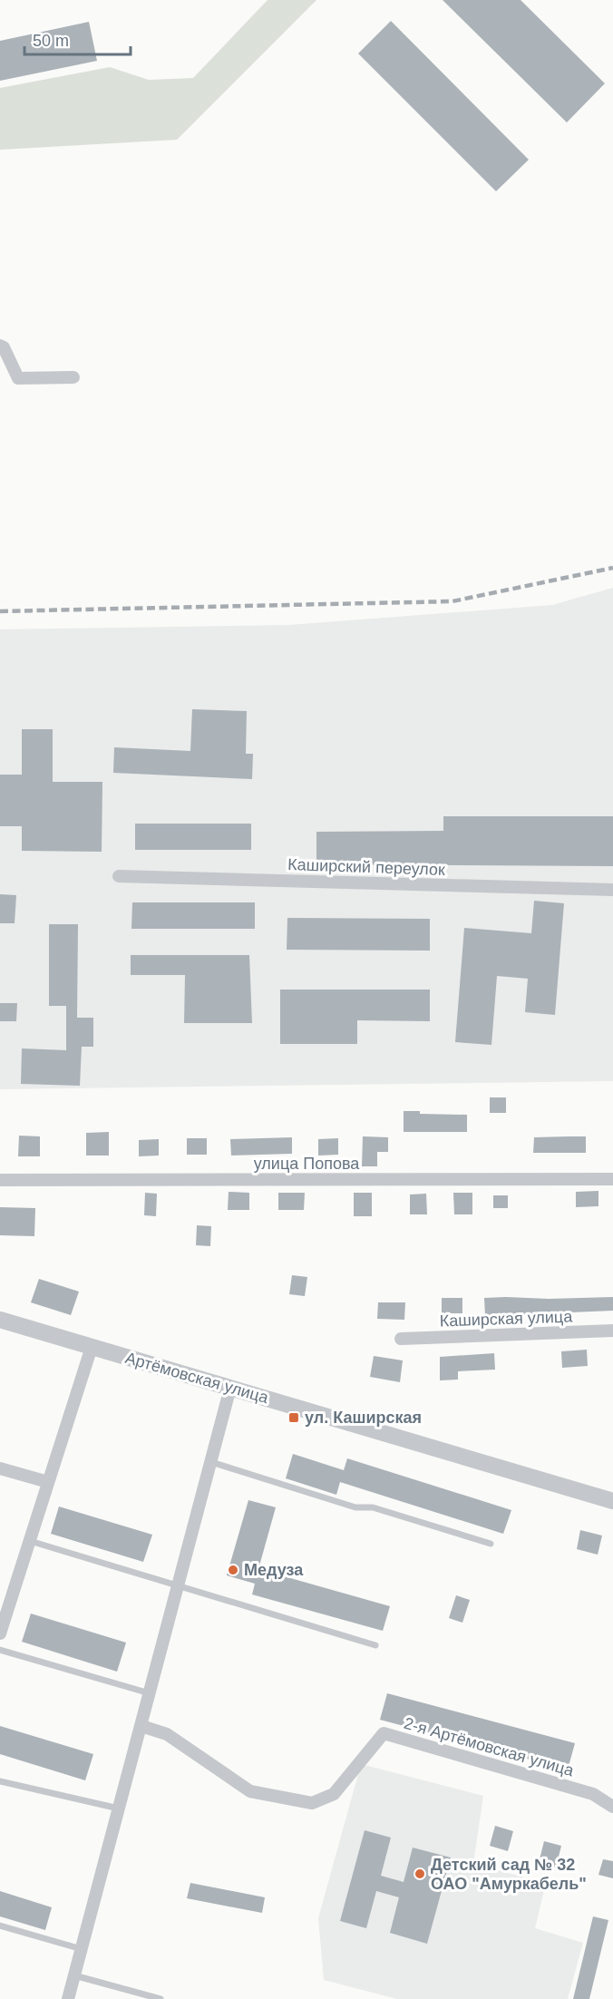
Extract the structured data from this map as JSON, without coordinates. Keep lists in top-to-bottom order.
{
  "streets": {
    "street": [
      "Каширский переулок",
      "улица Попова",
      "Каширская улица",
      "Артёмовская улица",
      "2-я Артёмовская улица"
    ]
  },
  "places": {
    "transit": ["ул. Каширская"],
    "other": ["Медуза", "Детский сад № 32 ОАО \"Амуркабель\""]
  },
  "scale_bar": "50 m"
}
